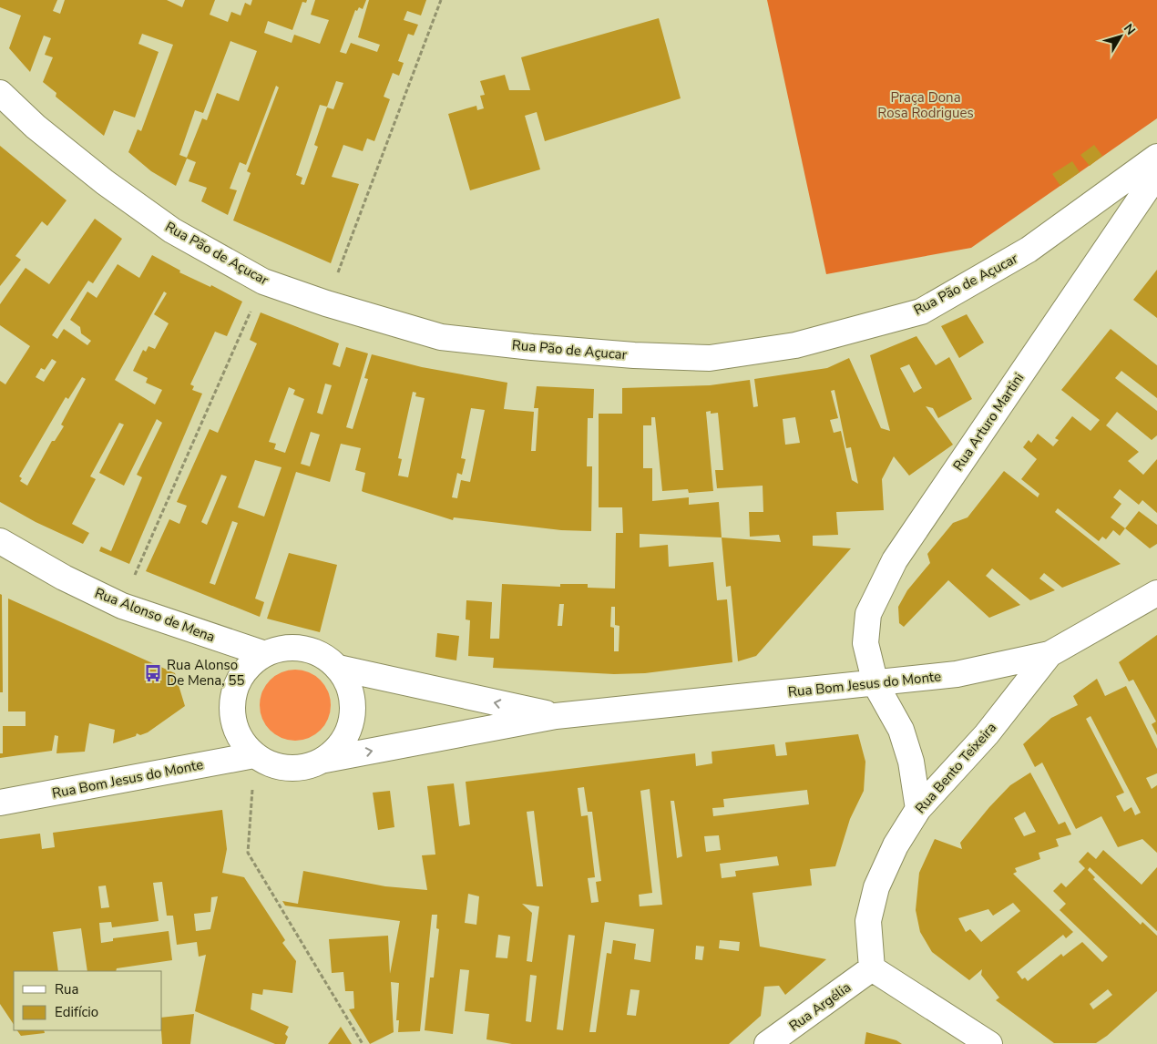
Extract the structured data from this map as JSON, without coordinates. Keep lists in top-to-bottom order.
{
  "streets": {
    "street": [
      "Rua Pão de Açucar",
      "Rua Arturo Martini",
      "Rua Alonso de Mena",
      "Rua Bom Jesus do Monte",
      "Rua Bento Teixeira",
      "Rua Argélia"
    ]
  },
  "crossings": [
    ["Rua Arturo Martini", "Rua Bom Jesus do Monte"],
    ["Rua Arturo Martini", "Rua Bento Teixeira"],
    ["Rua Alonso de Mena", "Rua Bom Jesus do Monte"],
    ["Rua Bom Jesus do Monte", "Rua Bento Teixeira"],
    ["Rua Bento Teixeira", "Rua Argélia"]
  ],
  "parks": ["Praça Dona Rosa Rodrigues"],
  "places": {
    "bus stop": ["Rua Alonso De Mena, 55"]
  },
  "legend": ["Rua", "Edifício"],
  "north": "top right"
}
